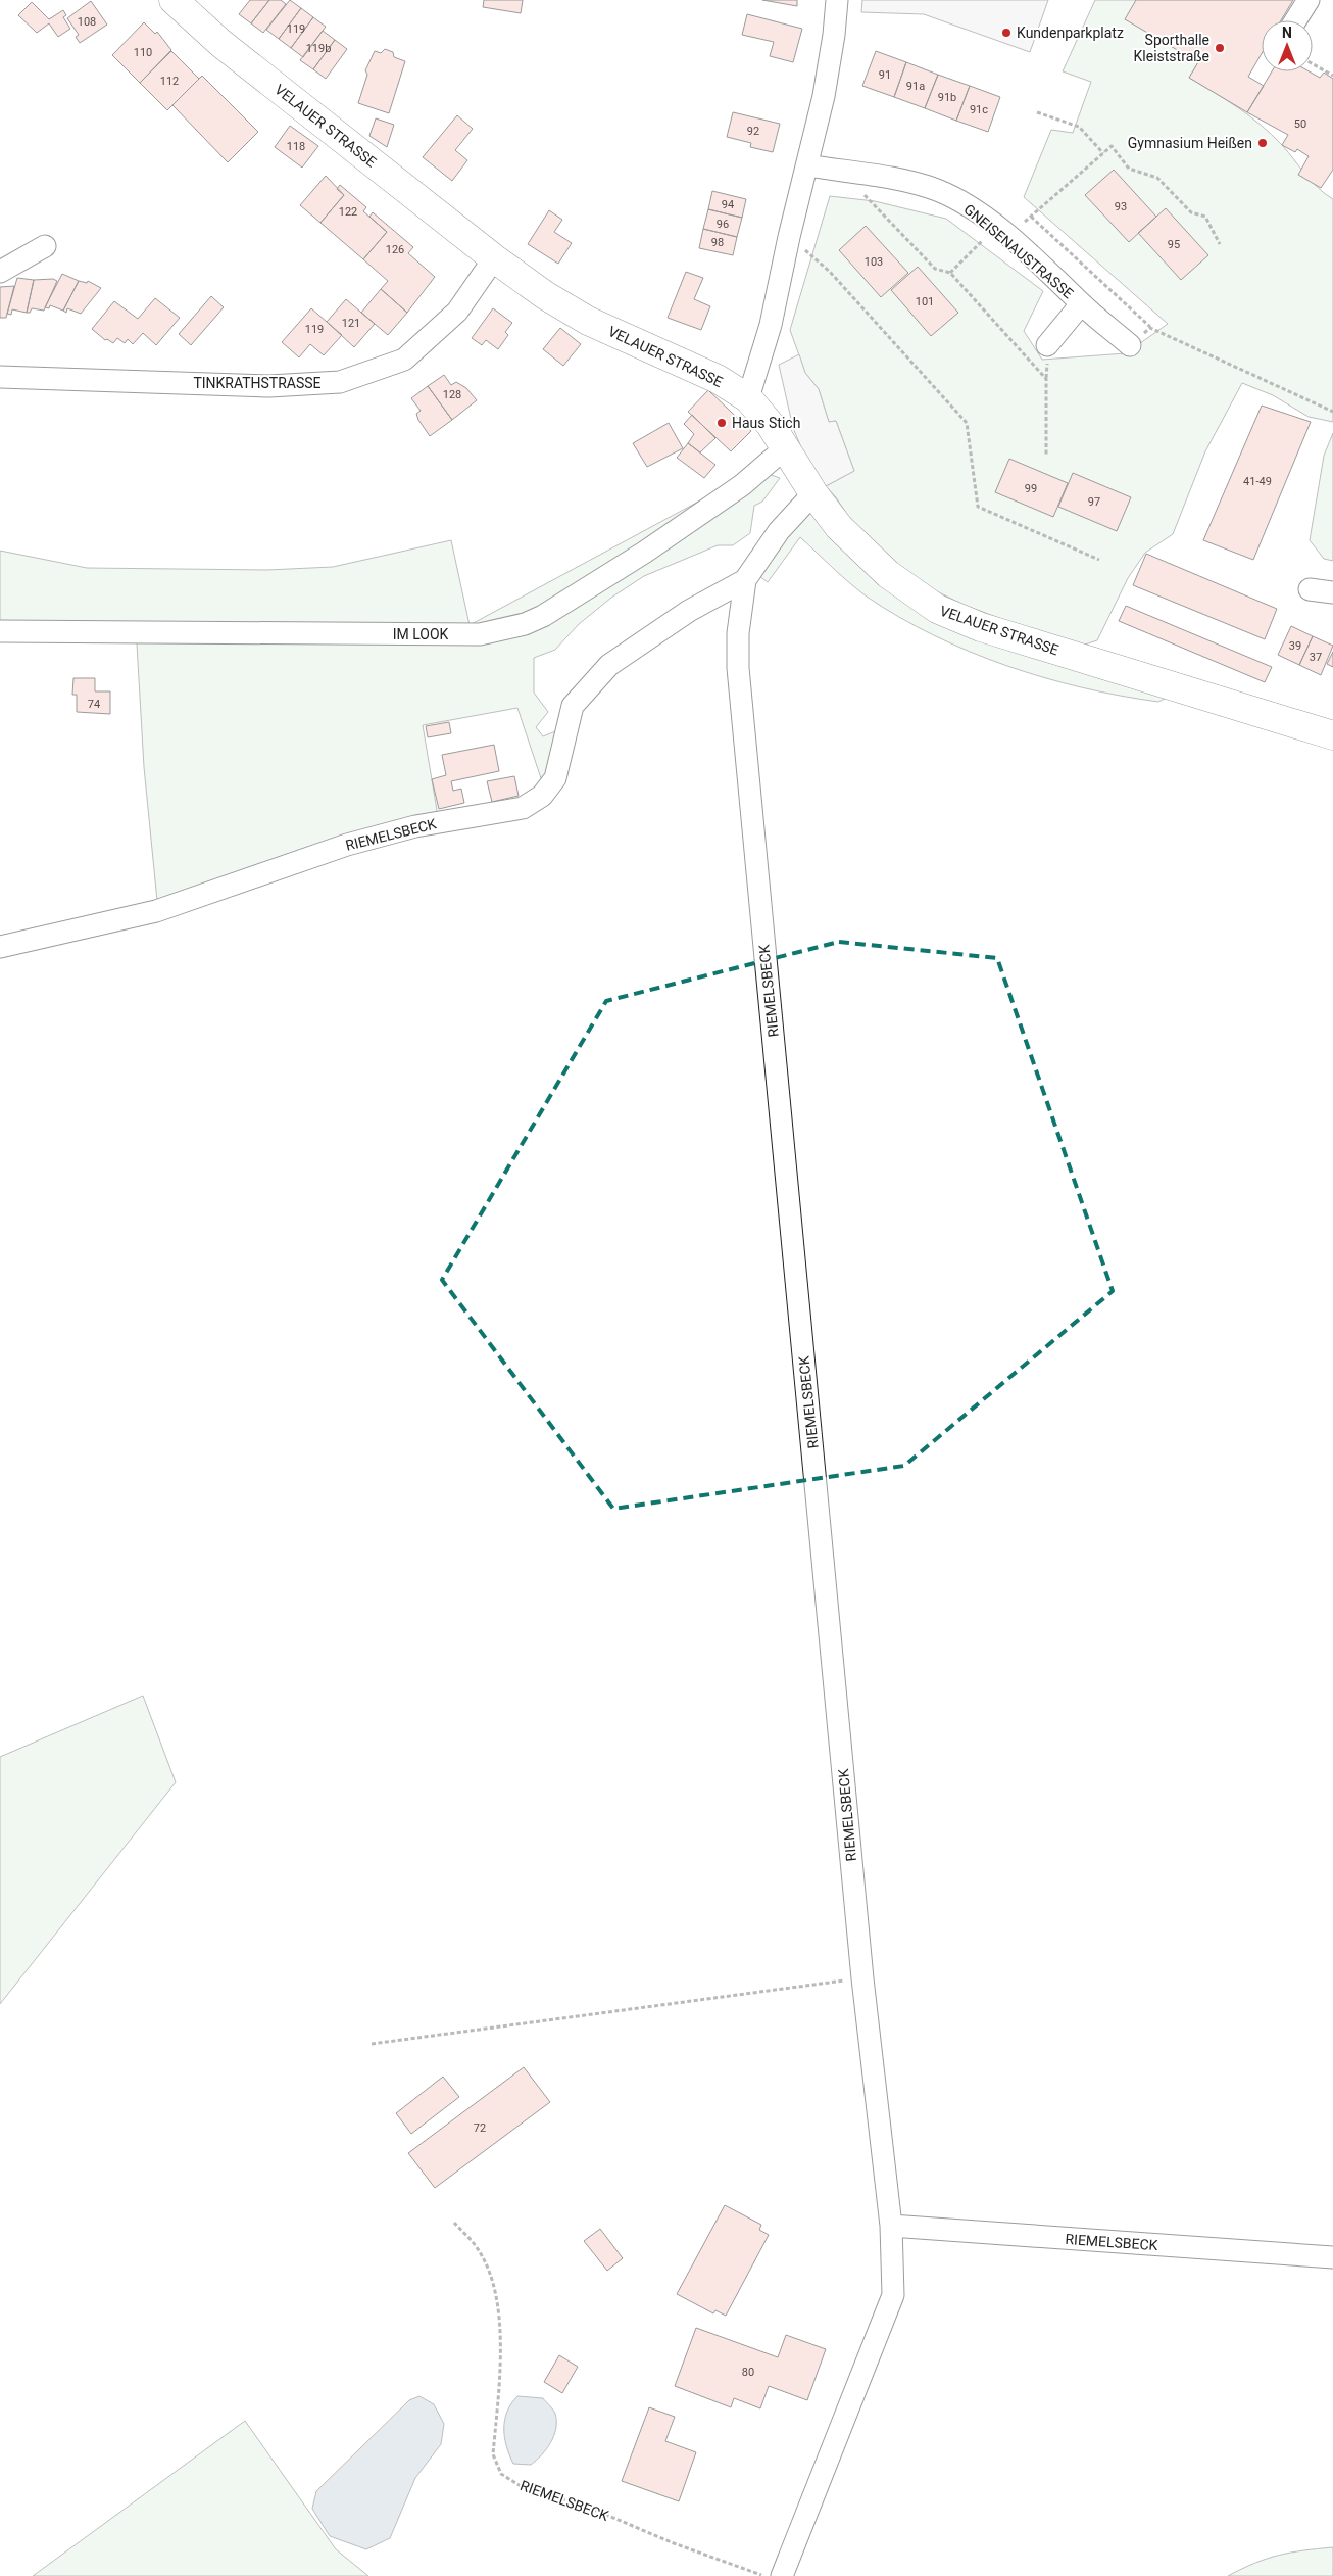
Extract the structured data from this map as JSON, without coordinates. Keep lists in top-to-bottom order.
{
  "streets": {
    "main road": ["VELAUER STRASSE"],
    "street": [
      "GNEISENAUSTRASSE",
      "TINKRATHSTRASSE",
      "IM LOOK",
      "RIEMELSBECK"
    ]
  },
  "crossings": [
    ["VELAUER STRASSE", "TINKRATHSTRASSE"],
    ["VELAUER STRASSE", "IM LOOK"],
    ["VELAUER STRASSE", "RIEMELSBECK"]
  ],
  "places": [
    "Kundenparkplatz",
    "Sporthalle Kleiststraße",
    "Gymnasium Heißen",
    "Haus Stich"
  ],
  "house_numbers": [
    "108",
    "119",
    "119b",
    "110",
    "91",
    "112",
    "91a",
    "91b",
    "91c",
    "50",
    "92",
    "118",
    "94",
    "93",
    "122",
    "96",
    "98",
    "95",
    "126",
    "103",
    "101",
    "121",
    "119",
    "128",
    "41-49",
    "99",
    "97",
    "39",
    "37",
    "74",
    "72",
    "80"
  ],
  "north": "top"
}
